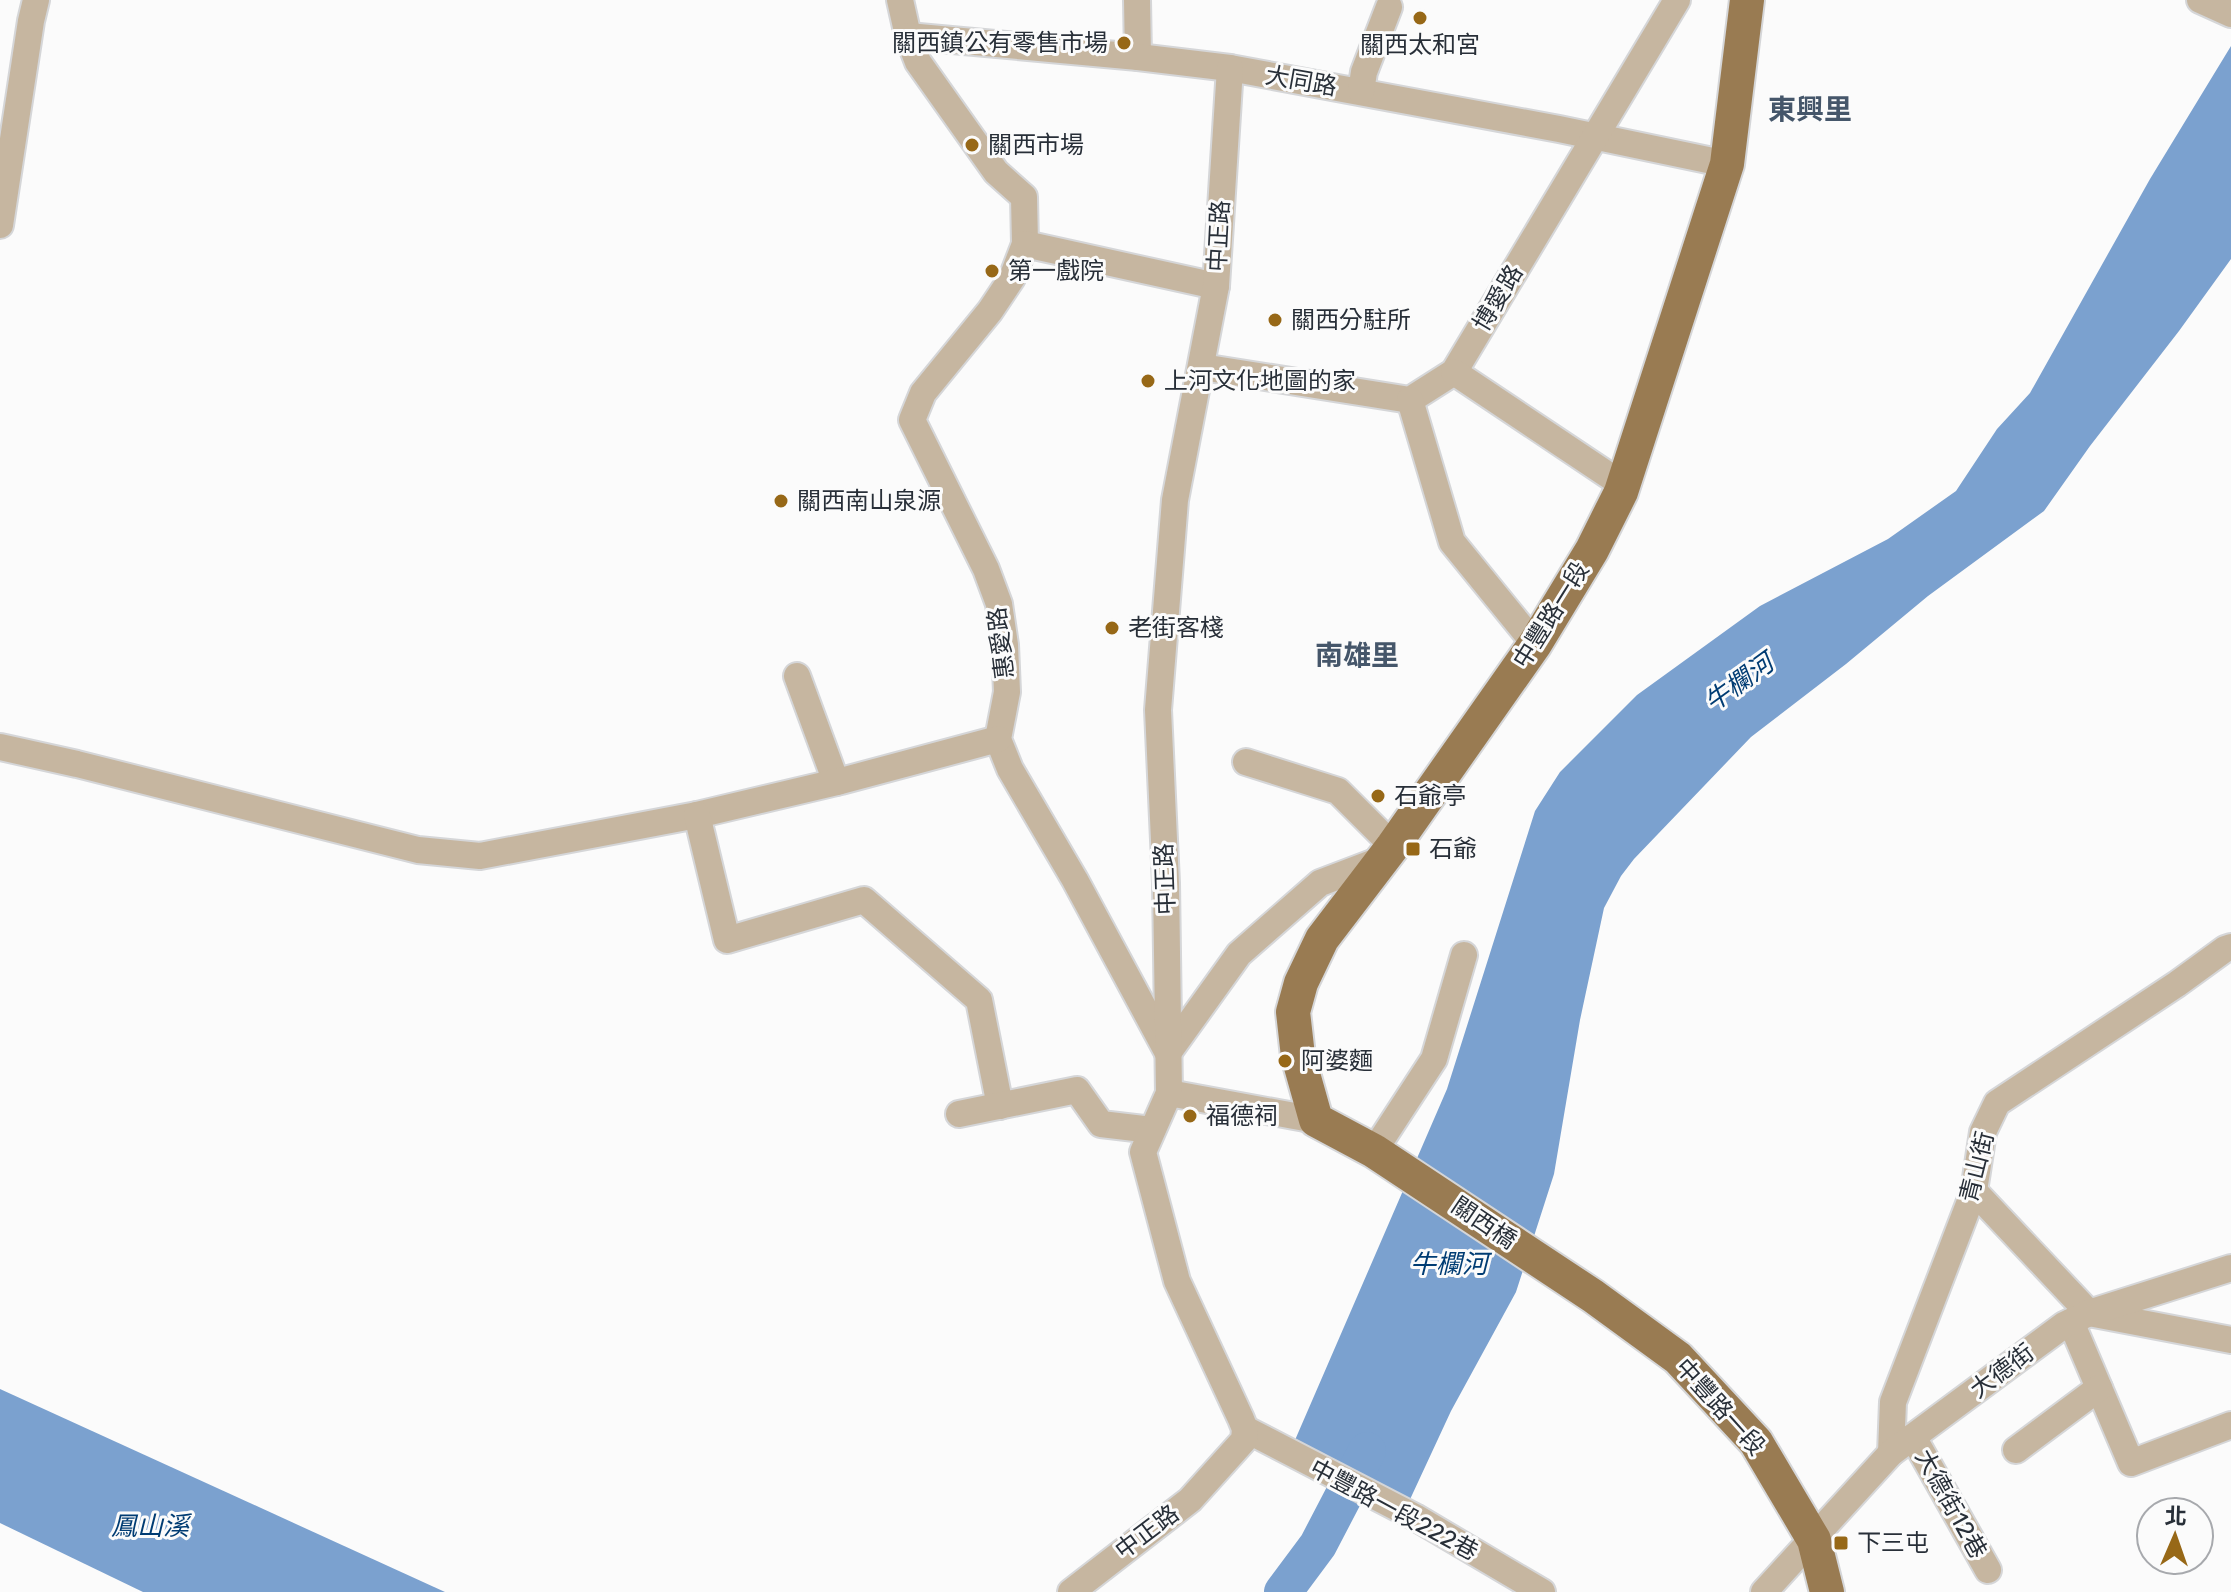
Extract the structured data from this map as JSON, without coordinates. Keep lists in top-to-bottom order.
{
  "streets": {
    "main road": ["中豐路一段", "關西橋"],
    "street": [
      "大同路",
      "中正路",
      "博愛路",
      "惠愛路",
      "青山街",
      "大德街",
      "大德街12巷",
      "中豐路一段222巷"
    ]
  },
  "crossings": [
    ["大同路", "中正路"],
    ["大同路", "博愛路"],
    ["大同路", "中豐路一段"],
    ["大同路", "惠愛路"],
    ["中正路", "中豐路一段222巷"],
    ["中豐路一段", "關西橋"],
    ["中豐路一段", "大德街"],
    ["青山街", "大德街"],
    ["大德街", "大德街12巷"]
  ],
  "districts": ["東興里", "南雄里"],
  "water": ["牛欄河", "鳳山溪"],
  "places": {
    "other": [
      "關西太和宮",
      "關西鎮公有零售市場",
      "關西市場",
      "第一戲院",
      "關西分駐所",
      "上河文化地圖的家",
      "關西南山泉源",
      "老街客棧",
      "石爺亭",
      "阿婆麵",
      "福德祠"
    ],
    "transit": ["石爺", "下三屯"]
  },
  "north": "top"
}
